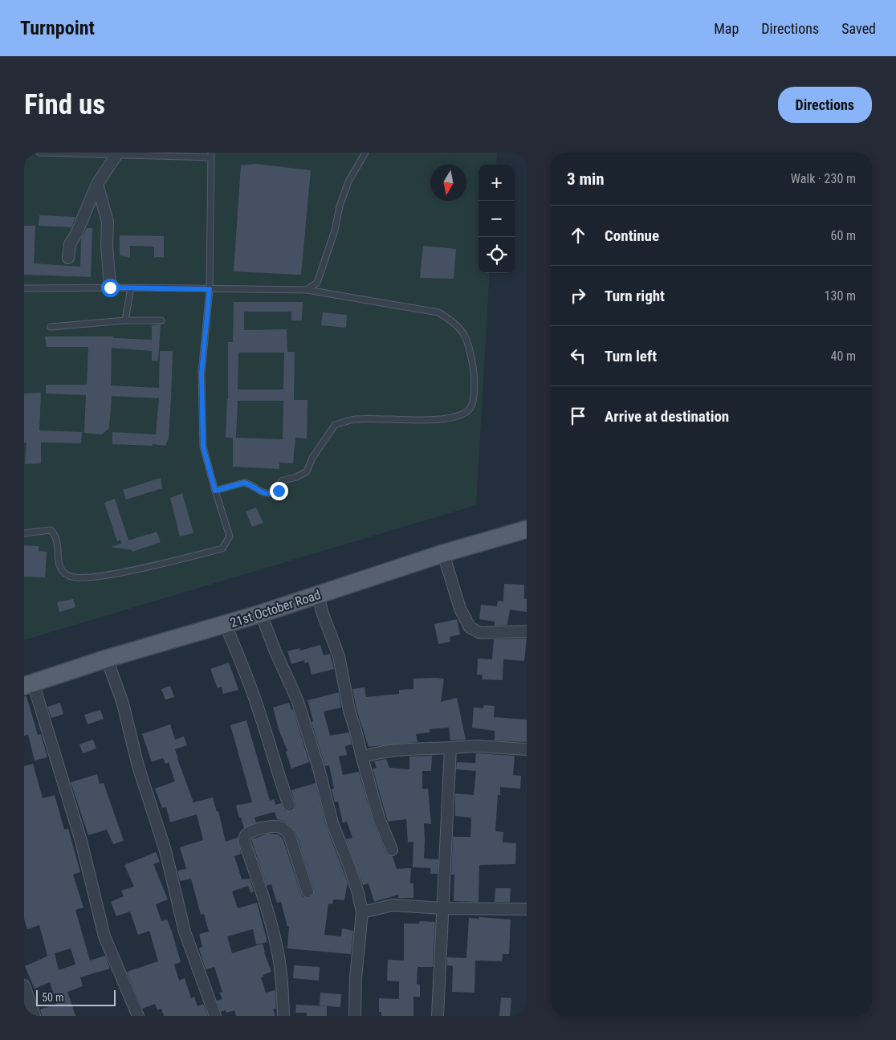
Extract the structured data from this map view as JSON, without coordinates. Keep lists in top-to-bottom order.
{
  "streets": {
    "main road": ["21st October Road"]
  },
  "scale_bar": "50 m",
  "north": "bottom",
  "page": {
    "header": "Turnpoint",
    "nav": ["Map", "Directions", "Saved"],
    "buttons": "Directions",
    "title": "Find us",
    "heading": ["3 min", "Walk · 230 m"],
    "map_buttons": ["+", "−"],
    "list": [
      ["Continue", "60 m"],
      ["Turn right", "130 m"],
      ["Turn left", "40 m"],
      "Arrive at destination"
    ],
    "scale": "50 m"
  }
}
